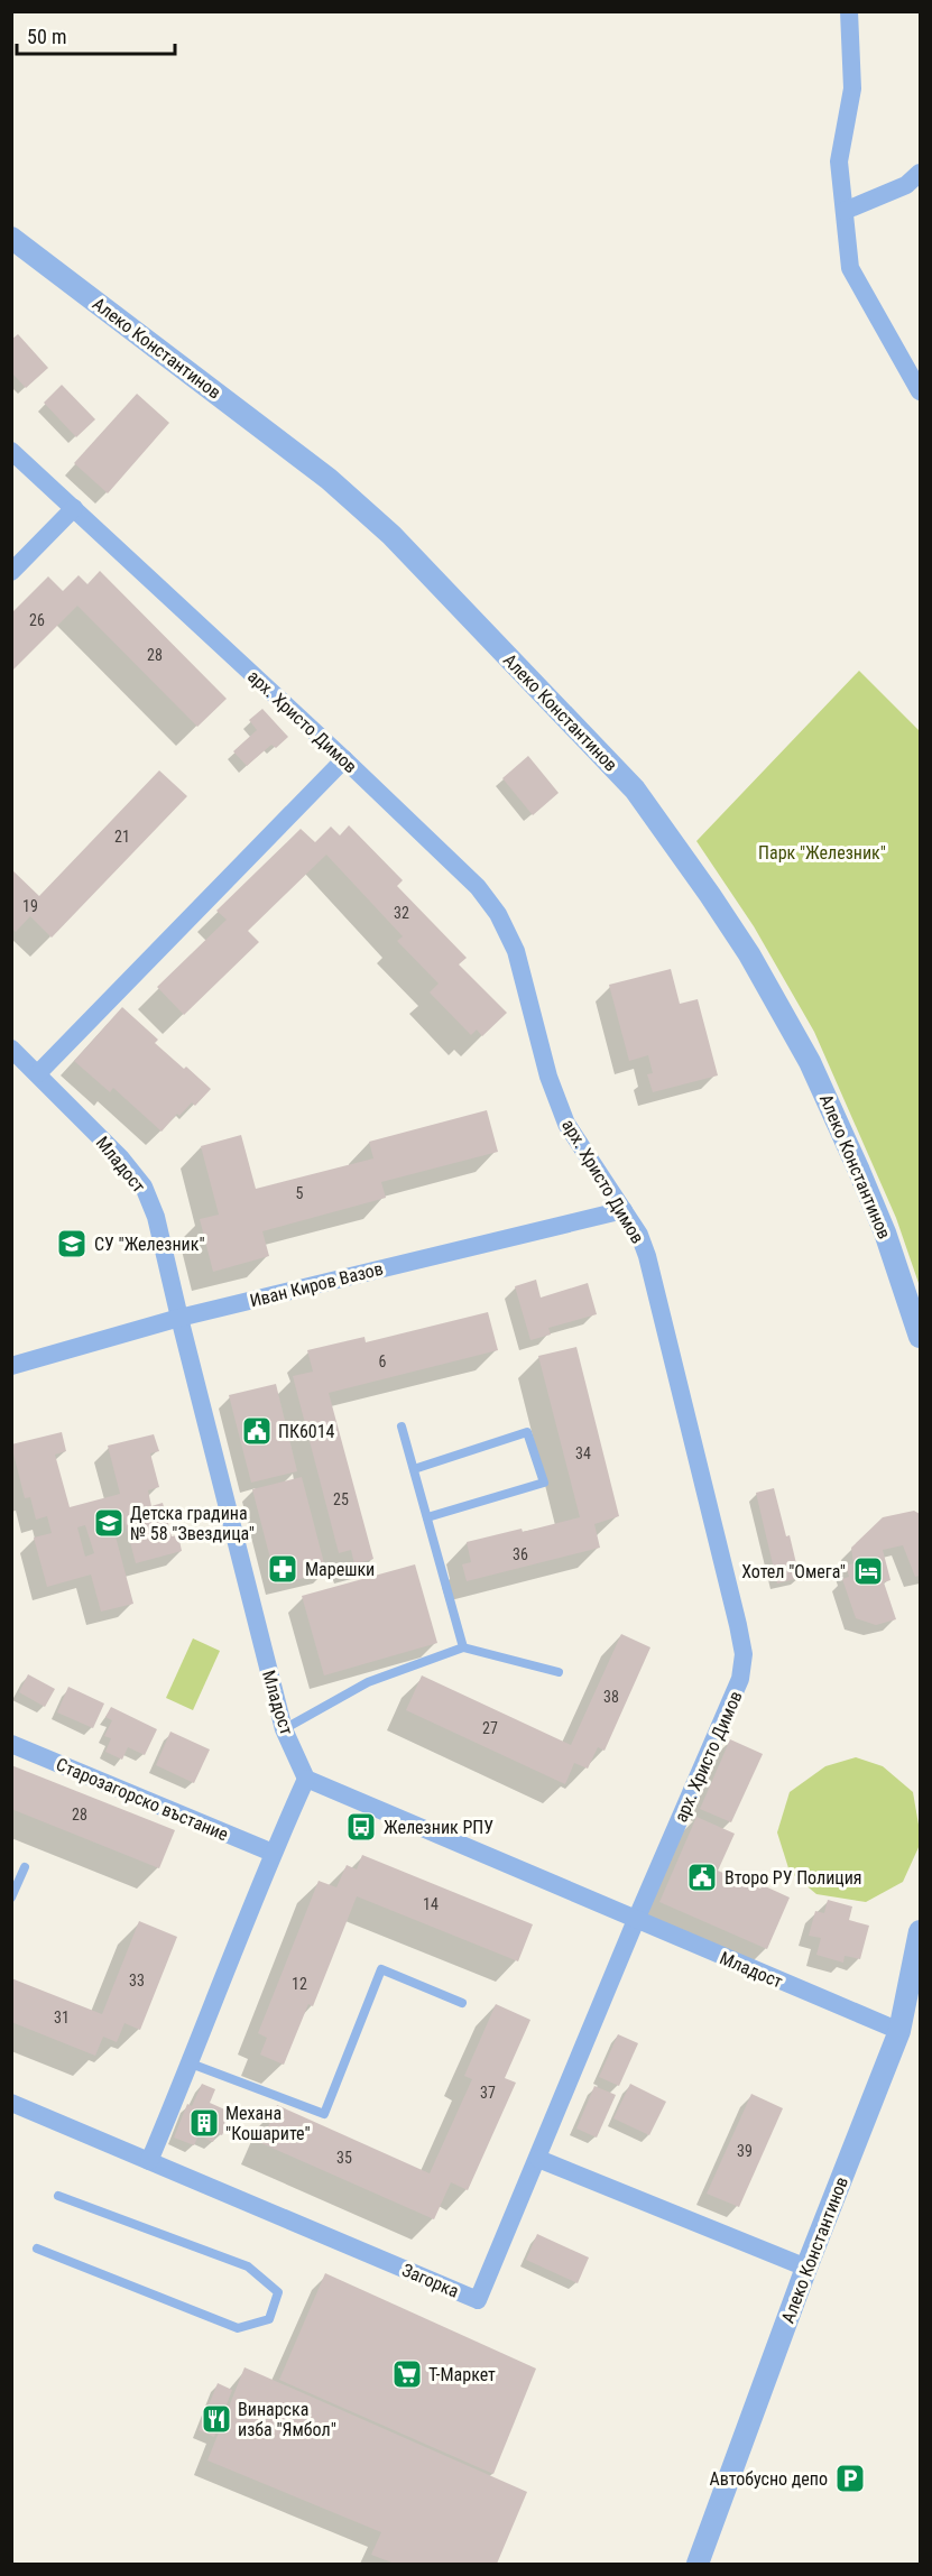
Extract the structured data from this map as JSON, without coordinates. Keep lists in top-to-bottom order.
{
  "streets": {
    "street": [
      "Алеко Константинов",
      "арх. Христо Димов",
      "Младост",
      "Иван Киров Вазов",
      "Старозагорско въстание",
      "Загорка"
    ]
  },
  "crossings": [
    ["Алеко Константинов", "Младост"],
    ["арх. Христо Димов", "Младост"],
    ["арх. Христо Димов", "Иван Киров Вазов"],
    ["арх. Христо Димов", "Загорка"],
    ["Младост", "Иван Киров Вазов"]
  ],
  "parks": ["Парк \"Железник\""],
  "places": {
    "school or university": ["СУ \"Железник\"", "Детска градина № 58 \"Звездица\""],
    "public building": ["ПК6014", "Второ РУ Полиция"],
    "pharmacy": ["Марешки"],
    "hotel": ["Хотел \"Омега\""],
    "bus stop": ["Железник РПУ"],
    "building": ["Механа \"Кошарите\""],
    "supermarket": ["Т-Маркет"],
    "restaurant": ["Винарска изба \"Ямбол\""],
    "parking": ["Автобусно депо"]
  },
  "house_numbers": [
    "26",
    "28",
    "21",
    "19",
    "32",
    "5",
    "6",
    "34",
    "25",
    "36",
    "38",
    "27",
    "28",
    "14",
    "33",
    "12",
    "31",
    "37",
    "39",
    "35"
  ],
  "scale_bar": "50 m"
}
